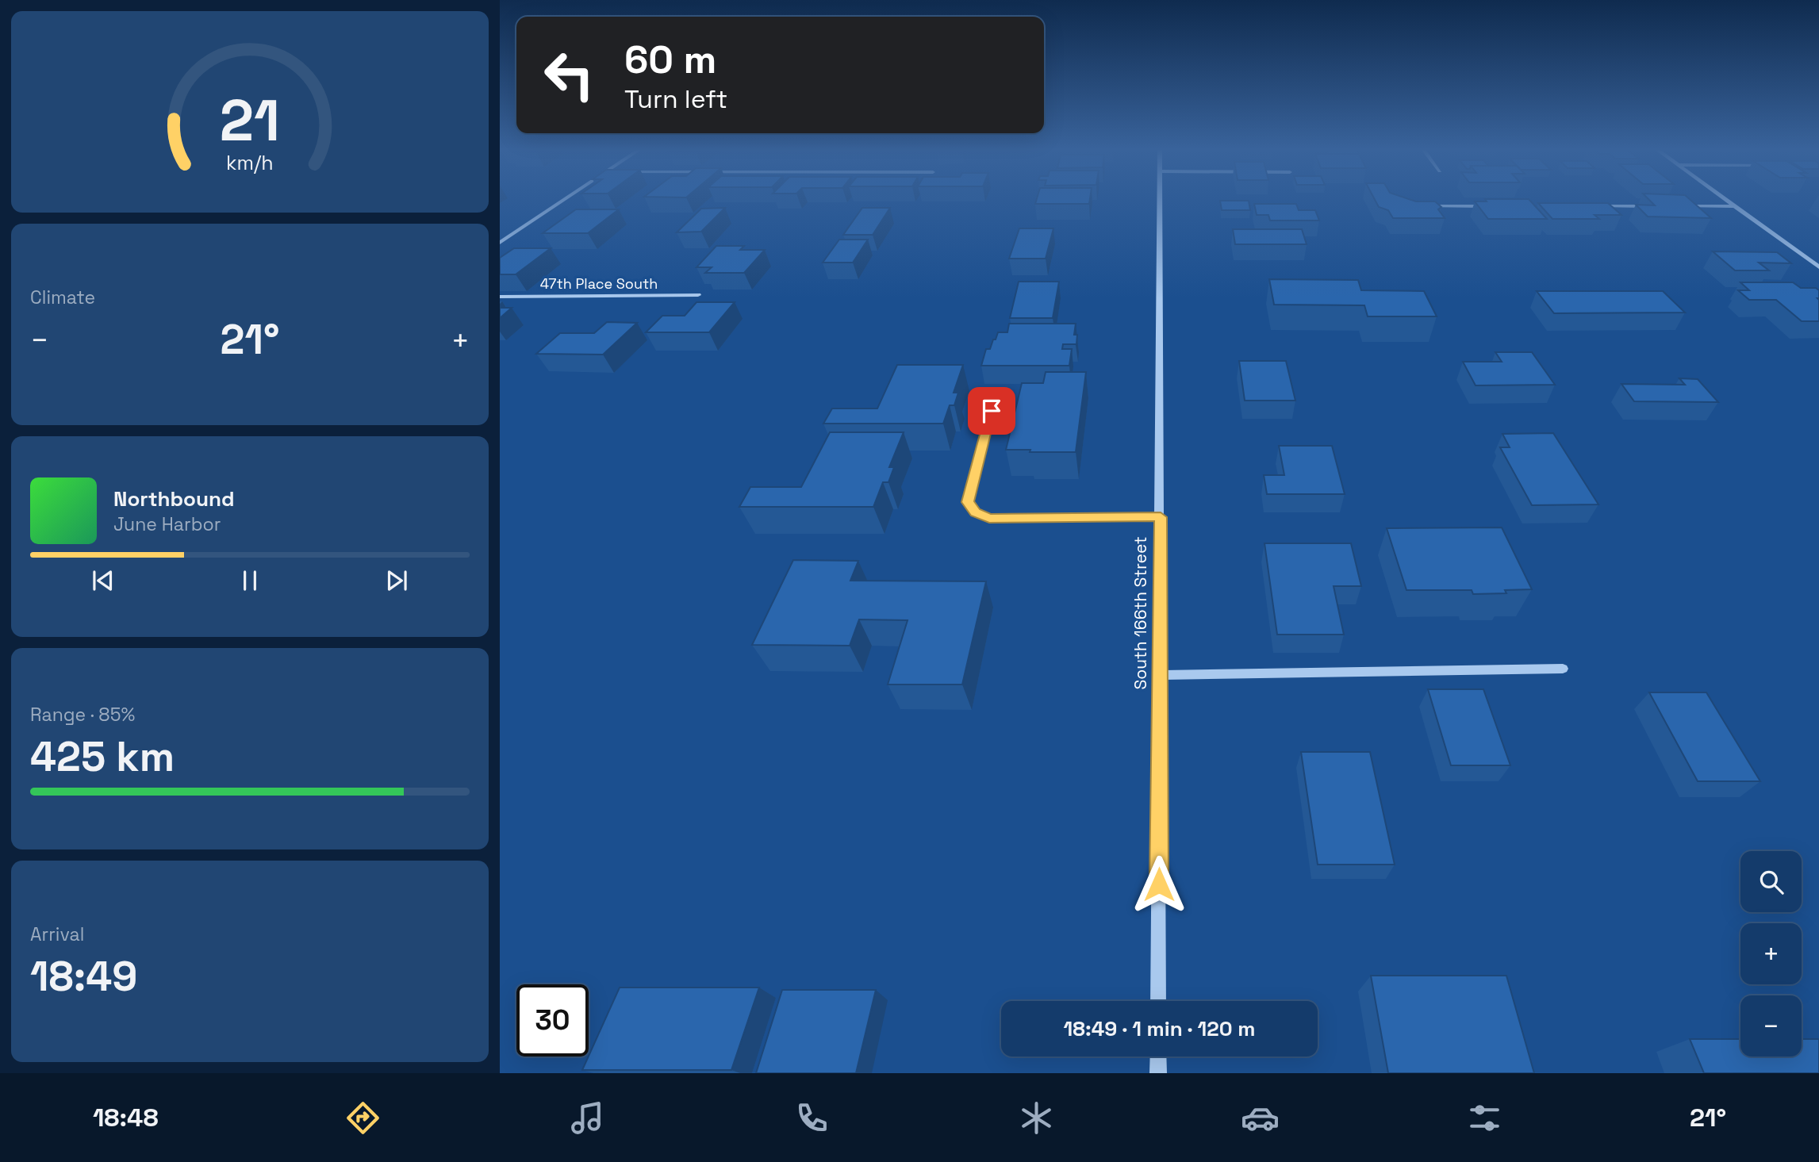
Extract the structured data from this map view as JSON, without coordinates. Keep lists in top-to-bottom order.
{
  "streets": {
    "street": ["47th Place South", "South 166th Street"]
  },
  "page": {
    "turn": ["60 m", "Turn left"],
    "tile": [
      "Climate",
      ["Range · 85%", "425 km"],
      ["Arrival", "18:49"]
    ],
    "heat": ["−", "21°", "+"],
    "song": ["Northbound", "June Harbor"],
    "map_buttons": ["+", "−"],
    "limit": "30",
    "trip": "18:49 · 1 min · 120 m",
    "tabs": ["18:48", "21°"],
    "gauge": ["21", "km/h"]
  }
}
